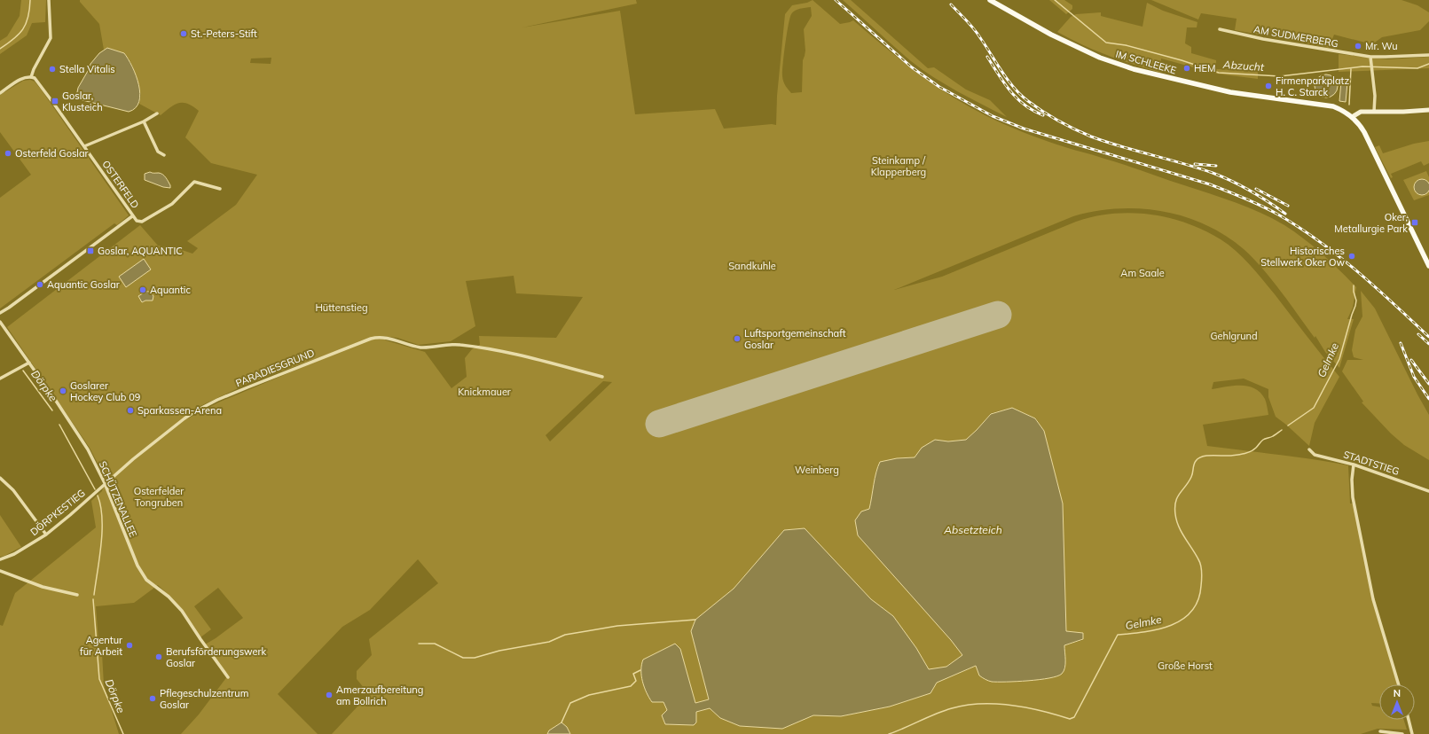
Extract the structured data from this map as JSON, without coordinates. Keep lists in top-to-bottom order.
{
  "streets": {
    "main road": ["IM SCHLEEKE"],
    "street": [
      "AM SUDMERBERG",
      "OSTERFELD",
      "PARADIESGRUND",
      "STADTSTIEG",
      "SCHÜTZENALLEE",
      "DÖRPKESTIEG"
    ]
  },
  "crossings": [
    ["PARADIESGRUND", "SCHÜTZENALLEE"],
    ["PARADIESGRUND", "DÖRPKESTIEG"],
    ["SCHÜTZENALLEE", "DÖRPKESTIEG"]
  ],
  "water": [
    "Abzucht",
    "Gelmke",
    "Dörpke",
    "Absetzteich"
  ],
  "parks": [
    "Steinkamp / Klapperberg",
    "Sandkuhle",
    "Am Saale",
    "Hüttenstieg",
    "Gehlgrund",
    "Knickmauer",
    "Weinberg",
    "Osterfelder Tongruben",
    "Große Horst"
  ],
  "places": {
    "other": [
      "St.-Peters-Stift",
      "Mr. Wu",
      "HEM",
      "Stella Vitalis",
      "Firmenparkplatz H. C. Starck",
      "Osterfeld Goslar",
      "Historisches Stellwerk Oker Ow",
      "Aquantic Goslar",
      "Aquantic",
      "Luftsportgemeinschaft Goslar",
      "Goslarer Hockey Club 09",
      "Sparkassen-Arena",
      "Agentur für Arbeit",
      "Berufsförderungswerk Goslar",
      "Amerzaufbereitung am Bollrich",
      "Pflegeschulzentrum Goslar"
    ],
    "transit": ["Goslar, Klusteich", "Oker, Metallurgie Park", "Goslar, AQUANTIC"]
  },
  "north": "top"
}
